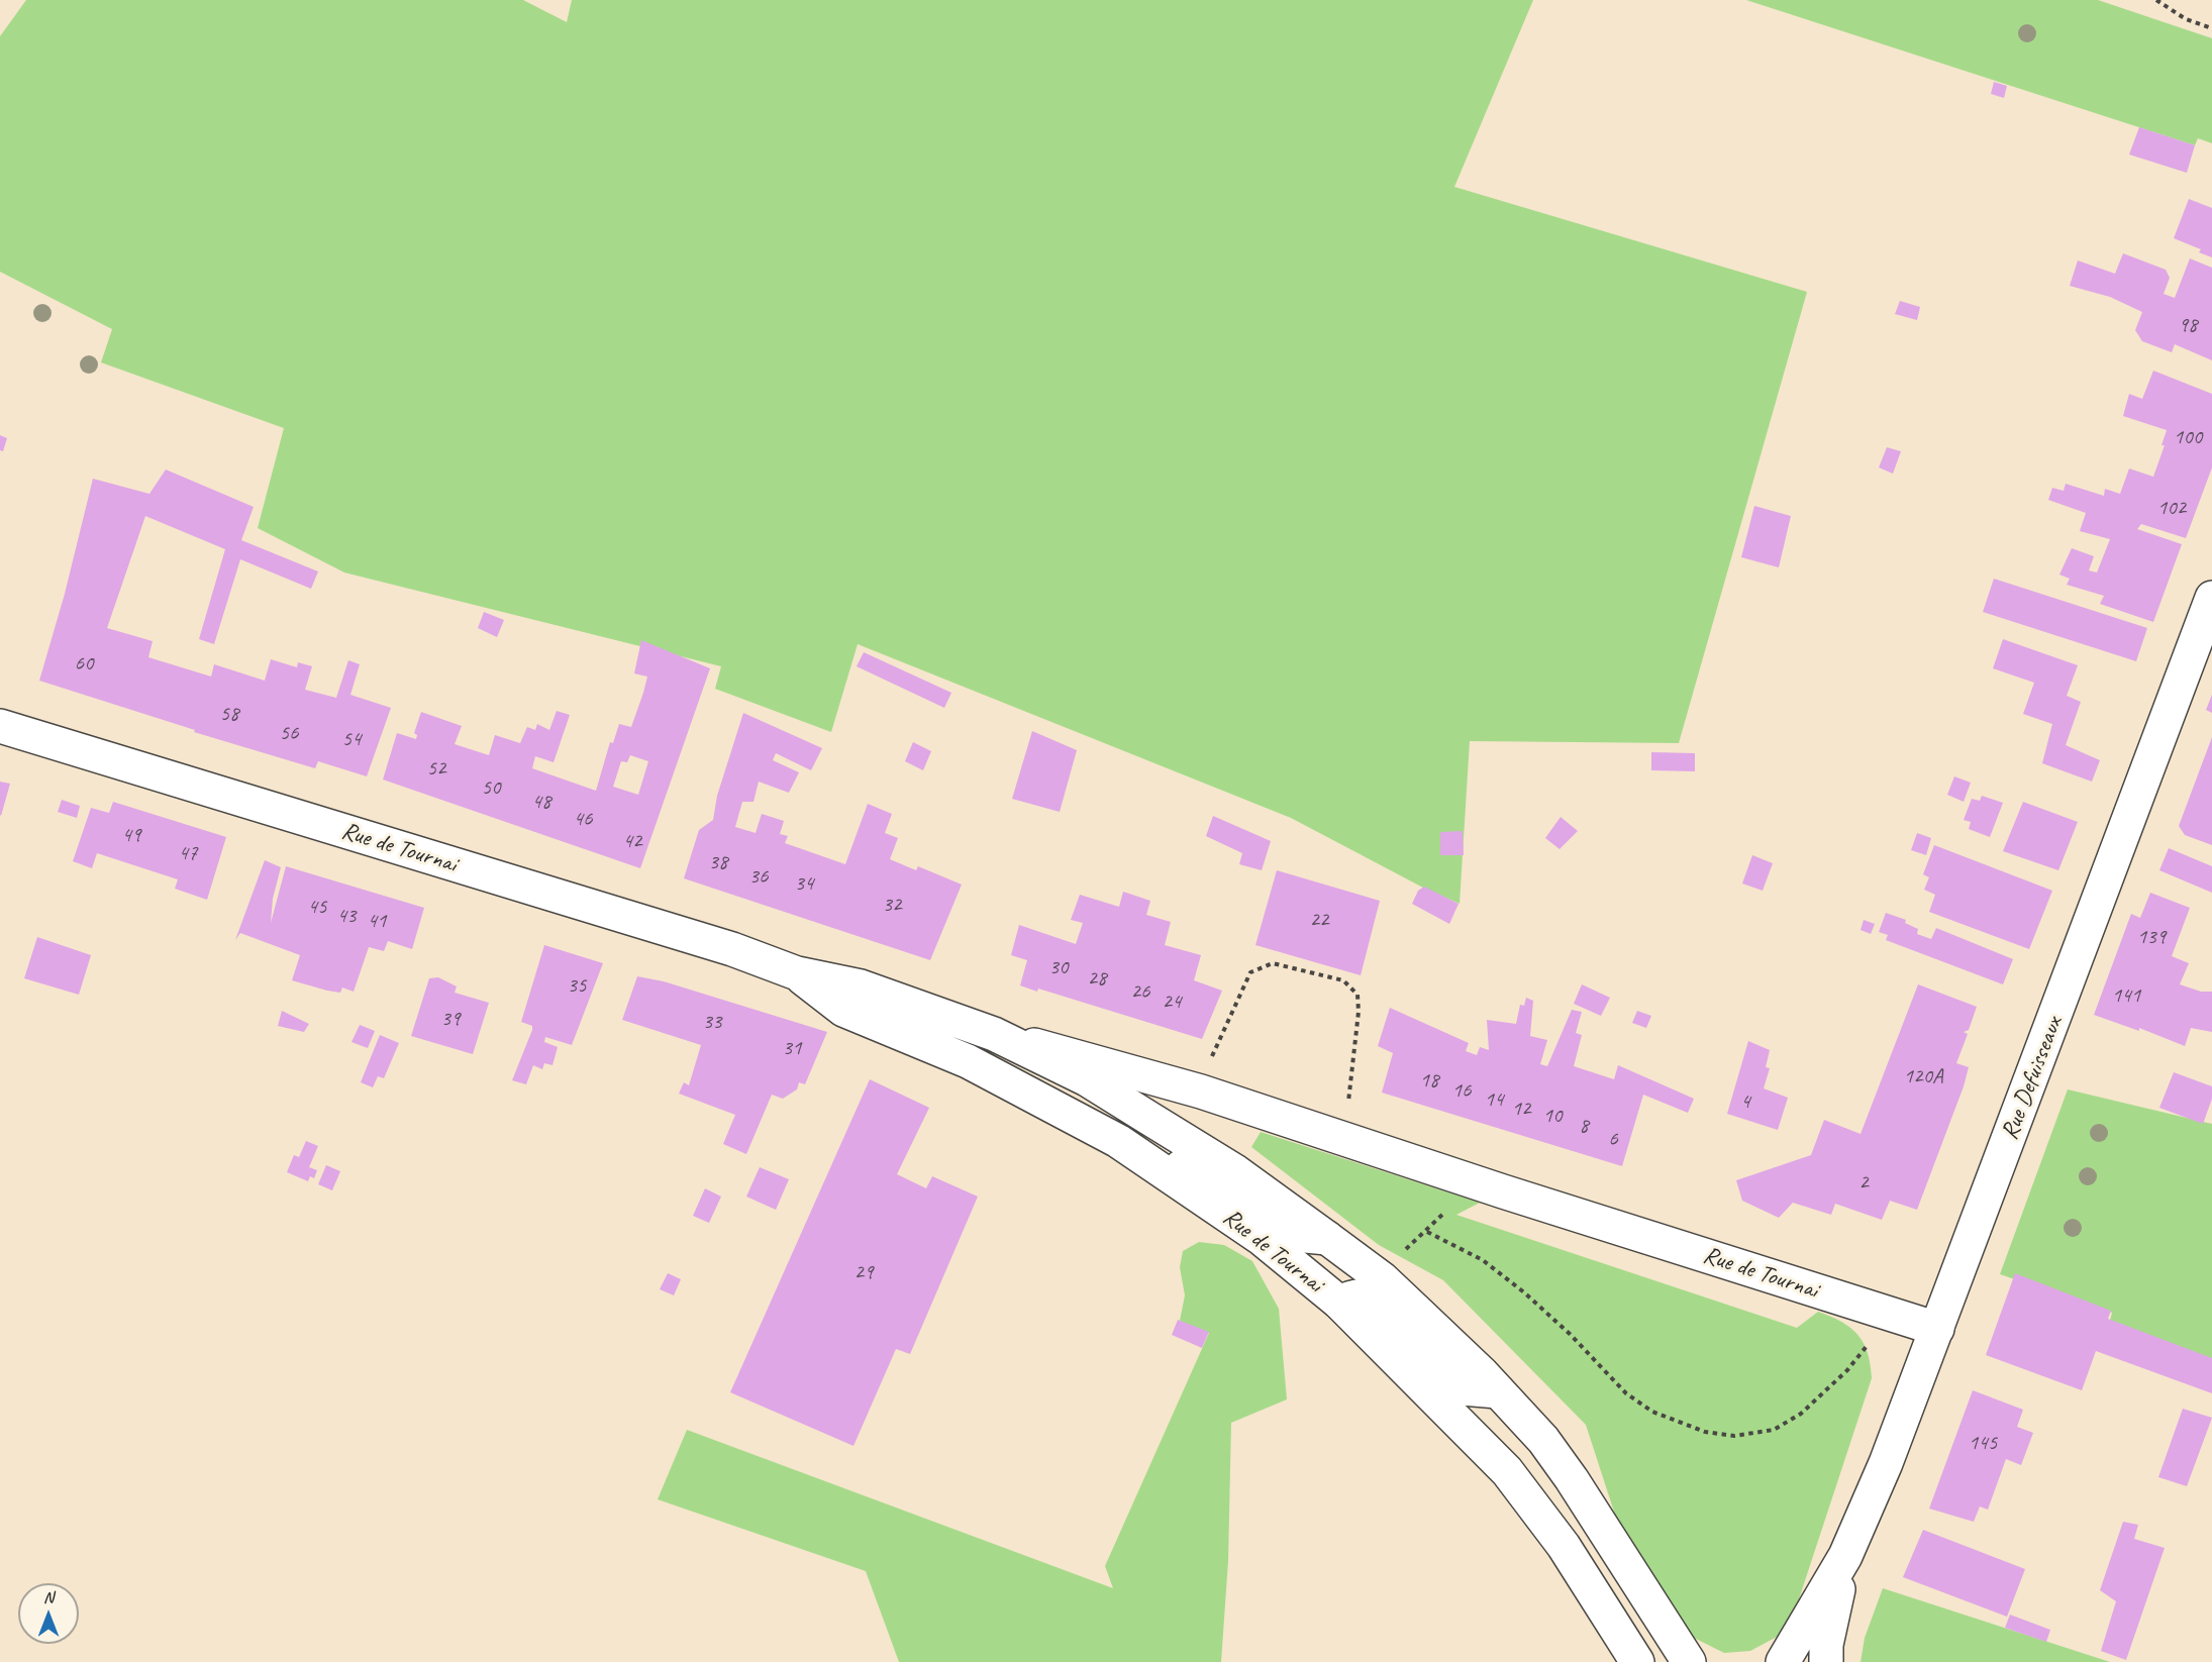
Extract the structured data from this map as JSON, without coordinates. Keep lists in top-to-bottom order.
{
  "streets": {
    "main road": ["Rue de Tournai", "Rue Defuisseaux"]
  },
  "crossings": [
    ["Rue de Tournai", "Rue Defuisseaux"]
  ],
  "house_numbers": [
    "98",
    "100",
    "102",
    "60",
    "58",
    "56",
    "54",
    "52",
    "50",
    "48",
    "46",
    "49",
    "42",
    "47",
    "38",
    "36",
    "34",
    "32",
    "45",
    "43",
    "22",
    "41",
    "139",
    "30",
    "28",
    "35",
    "26",
    "141",
    "24",
    "39",
    "33",
    "31",
    "120A",
    "18",
    "16",
    "14",
    "4",
    "12",
    "10",
    "8",
    "6",
    "2",
    "29",
    "145"
  ],
  "north": "top"
}
